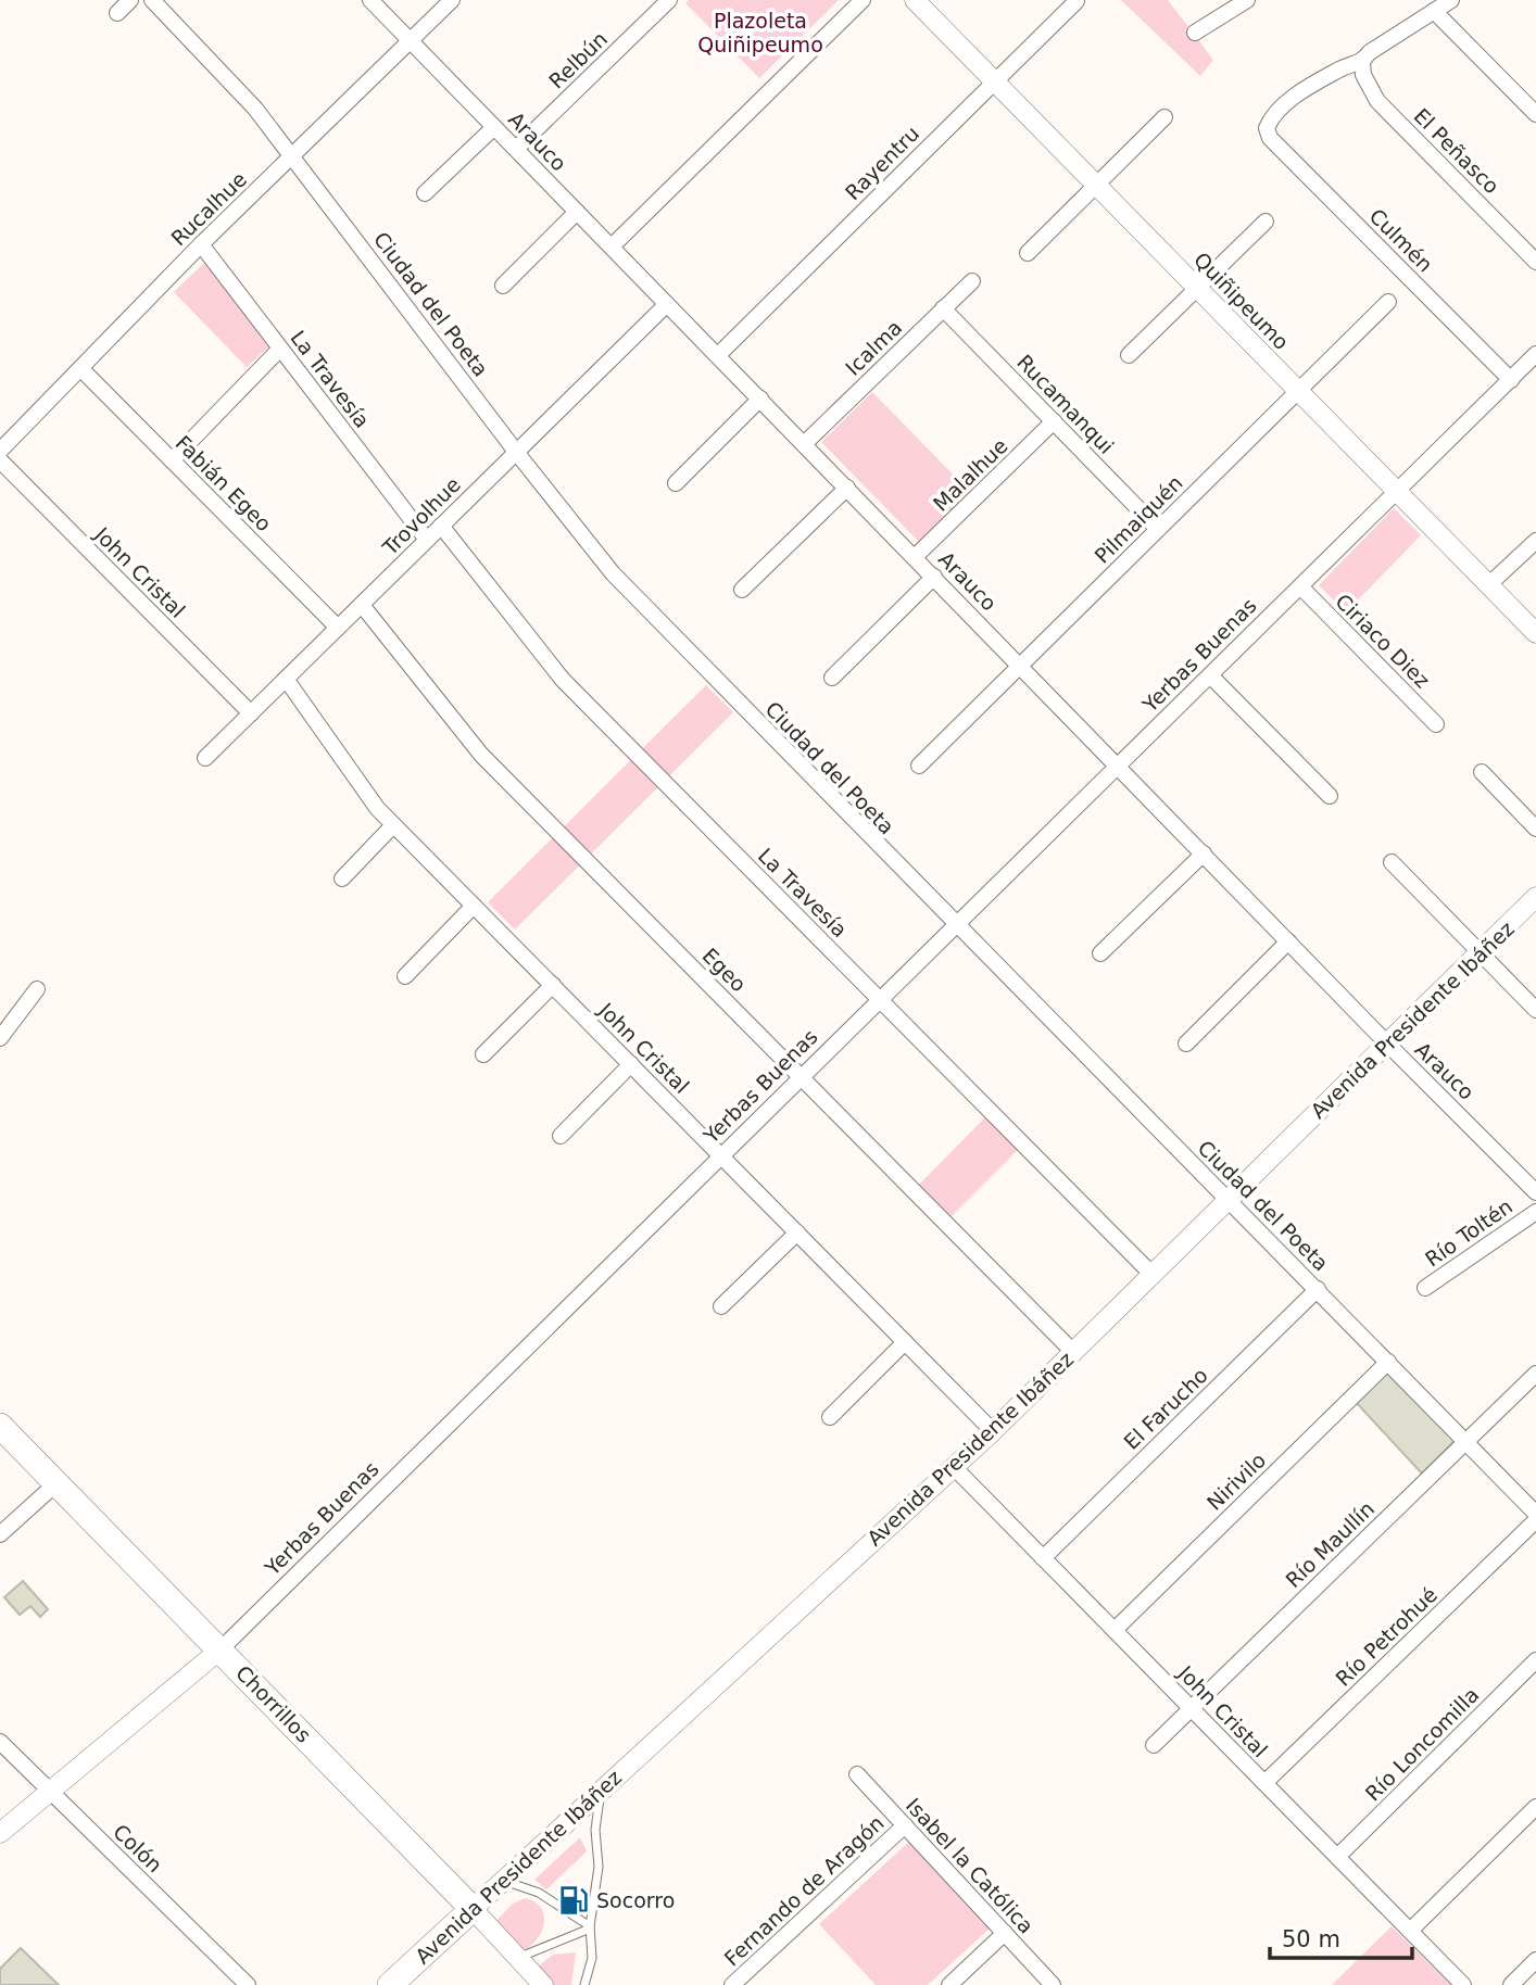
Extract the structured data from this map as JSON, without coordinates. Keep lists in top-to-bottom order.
{
  "streets": {
    "main road": ["Avenida Presidente Ibáñez", "Chorrillos"],
    "street": [
      "Relbún",
      "Arauco",
      "El Peñasco",
      "Rayentru",
      "Rucalhue",
      "Culmén",
      "Quiñipeumo",
      "Ciudad del Poeta",
      "Icalma",
      "La Travesía",
      "Rucamanqui",
      "Malalhue",
      "Fabián Egeo",
      "Trovolhue",
      "Pilmaiquén",
      "John Cristal",
      "Ciriaco Diez",
      "Yerbas Buenas",
      "Egeo",
      "Río Toltén",
      "El Farucho",
      "Nirivilo",
      "Río Maullín",
      "Río Petrohué",
      "Río Loncomilla",
      "Colón",
      "Isabel la Católica",
      "Fernando de Aragón"
    ]
  },
  "crossings": [
    ["Relbún", "Arauco"],
    ["Arauco", "Rayentru"],
    ["Arauco", "Rucalhue"],
    ["Arauco", "Icalma"],
    ["Arauco", "Malalhue"],
    ["Arauco", "Trovolhue"],
    ["Arauco", "Pilmaiquén"],
    ["Arauco", "Yerbas Buenas"],
    ["Arauco", "Avenida Presidente Ibáñez"],
    ["El Peñasco", "Culmén"],
    ["Rayentru", "Quiñipeumo"],
    ["Rucalhue", "Ciudad del Poeta"],
    ["Rucalhue", "La Travesía"],
    ["Rucalhue", "Fabián Egeo"],
    ["Culmén", "Yerbas Buenas"],
    ["Quiñipeumo", "Pilmaiquén"],
    ["Quiñipeumo", "Yerbas Buenas"],
    ["Ciudad del Poeta", "Trovolhue"],
    ["Ciudad del Poeta", "Yerbas Buenas"],
    ["Ciudad del Poeta", "Avenida Presidente Ibáñez"],
    ["Ciudad del Poeta", "El Farucho"],
    ["Ciudad del Poeta", "Nirivilo"],
    ["Ciudad del Poeta", "Río Maullín"],
    ["Icalma", "Rucamanqui"],
    ["La Travesía", "Trovolhue"],
    ["La Travesía", "Yerbas Buenas"],
    ["La Travesía", "Avenida Presidente Ibáñez"],
    ["Rucamanqui", "Malalhue"],
    ["Rucamanqui", "Pilmaiquén"],
    ["Fabián Egeo", "Trovolhue"],
    ["Trovolhue", "John Cristal"],
    ["Trovolhue", "Egeo"],
    ["John Cristal", "Yerbas Buenas"],
    ["John Cristal", "Avenida Presidente Ibáñez"],
    ["John Cristal", "El Farucho"],
    ["John Cristal", "Nirivilo"],
    ["John Cristal", "Río Maullín"],
    ["John Cristal", "Río Petrohué"],
    ["John Cristal", "Río Loncomilla"],
    ["Ciriaco Diez", "Yerbas Buenas"],
    ["Yerbas Buenas", "Egeo"],
    ["Yerbas Buenas", "Chorrillos"],
    ["Yerbas Buenas", "Colón"],
    ["Egeo", "Avenida Presidente Ibáñez"],
    ["Avenida Presidente Ibáñez", "Chorrillos"],
    ["Isabel la Católica", "Fernando de Aragón"]
  ],
  "parks": ["Plazoleta Quiñipeumo"],
  "places": {
    "fuel station": ["Socorro"]
  },
  "scale_bar": "50 m"
}
